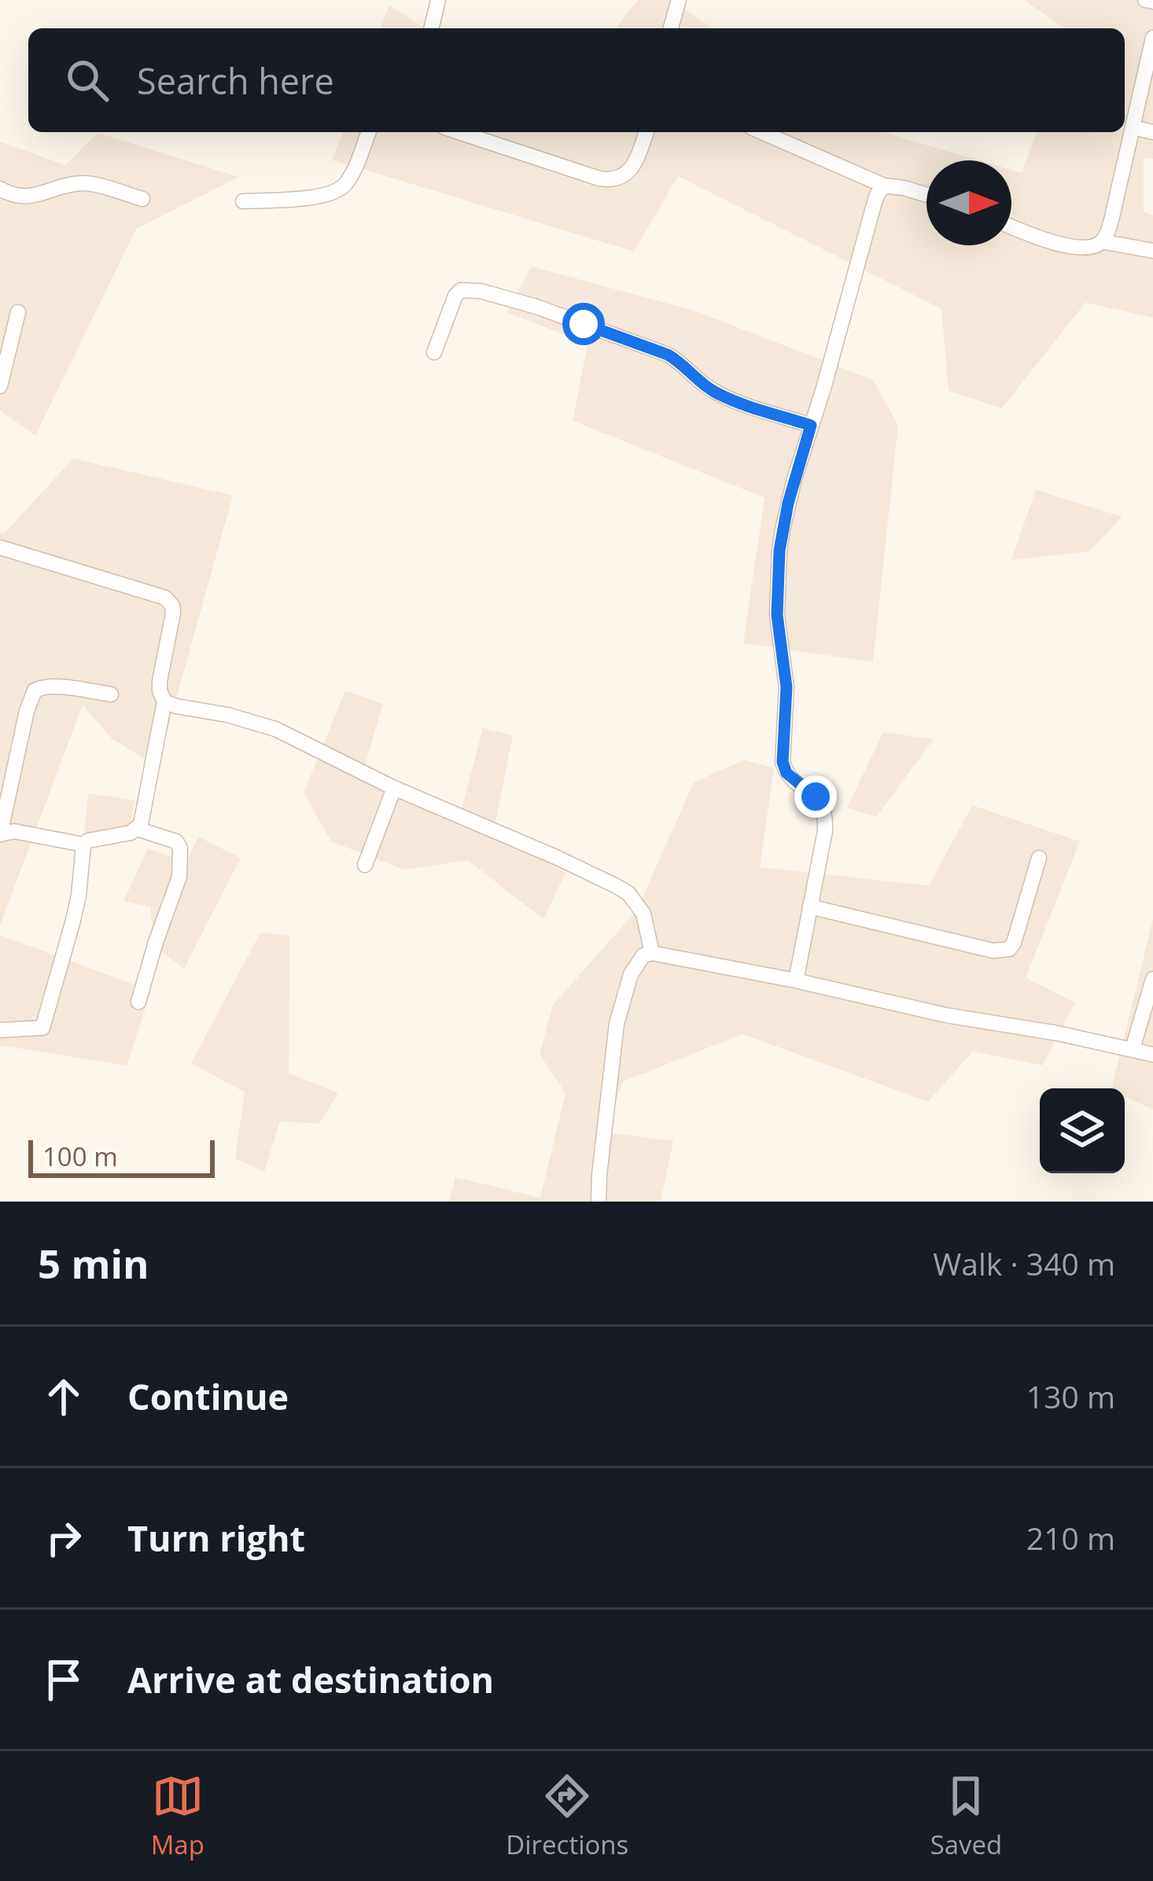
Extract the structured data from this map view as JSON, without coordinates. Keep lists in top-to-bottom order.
{
  "scale_bar": "100 m",
  "north": "right",
  "page": {
    "search": "Search here",
    "scale": "100 m",
    "heading": ["5 min", "Walk · 340 m"],
    "list": [
      ["Continue", "130 m"],
      ["Turn right", "210 m"],
      "Arrive at destination"
    ],
    "nav": ["Map", "Directions", "Saved"]
  }
}
